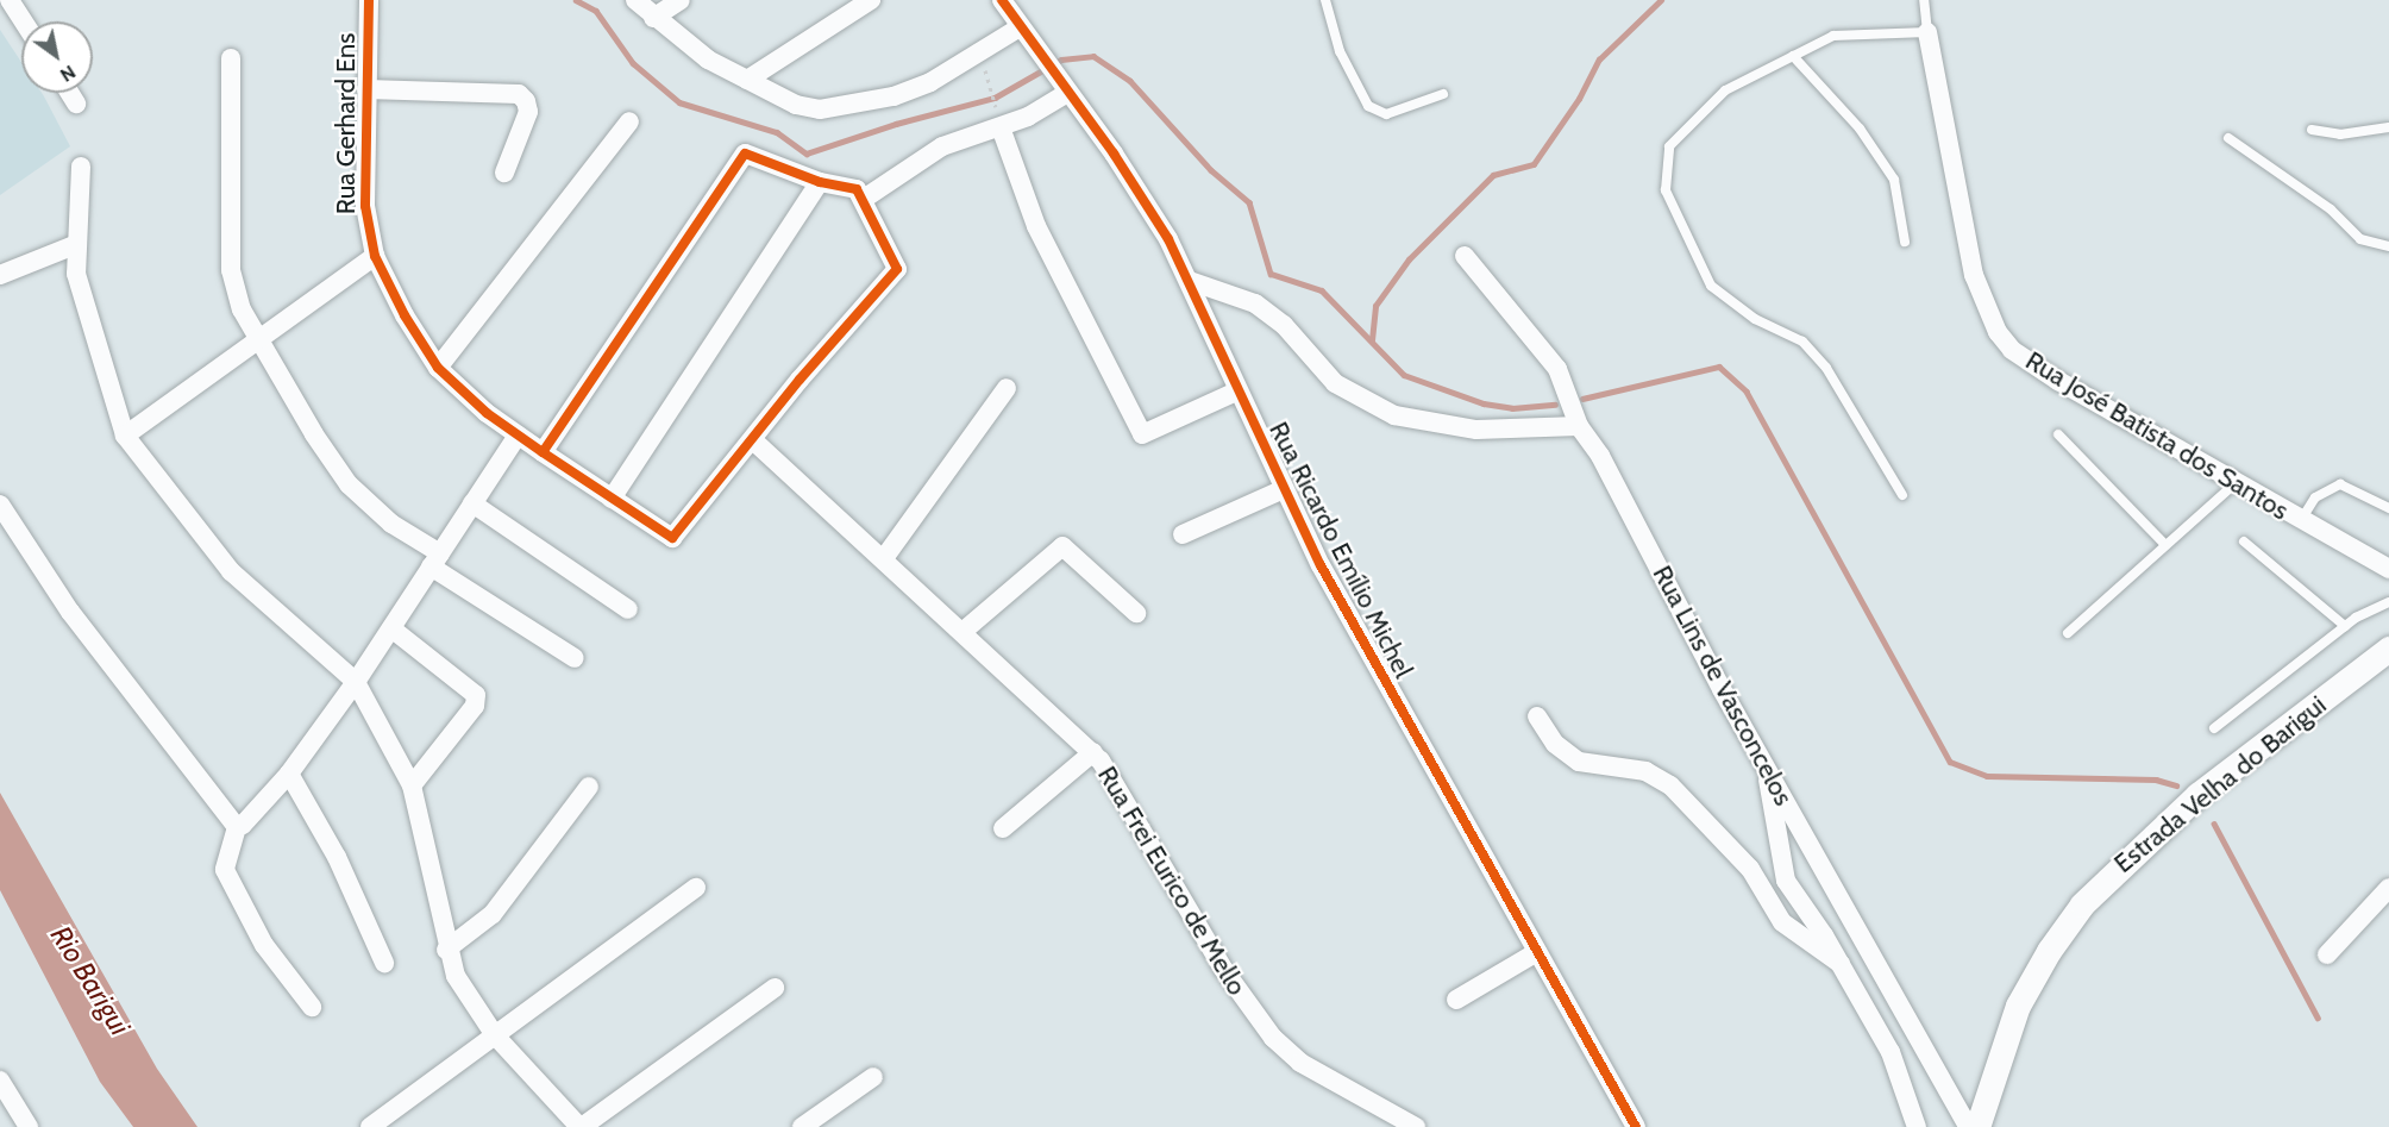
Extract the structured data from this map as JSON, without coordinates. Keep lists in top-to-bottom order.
{
  "streets": {
    "street": [
      "Rua Gerhard Ens",
      "Rua José Batista dos Santos",
      "Rua Ricardo Emílio Michel",
      "Rua Lins de Vasconcelos",
      "Estrada Velha do Barigui",
      "Rua Frei Eurico de Mello"
    ]
  },
  "crossings": [
    ["Rua Gerhard Ens", "Rua Frei Eurico de Mello"]
  ],
  "water": ["Rio Barigui"],
  "north": "bottom right"
}
